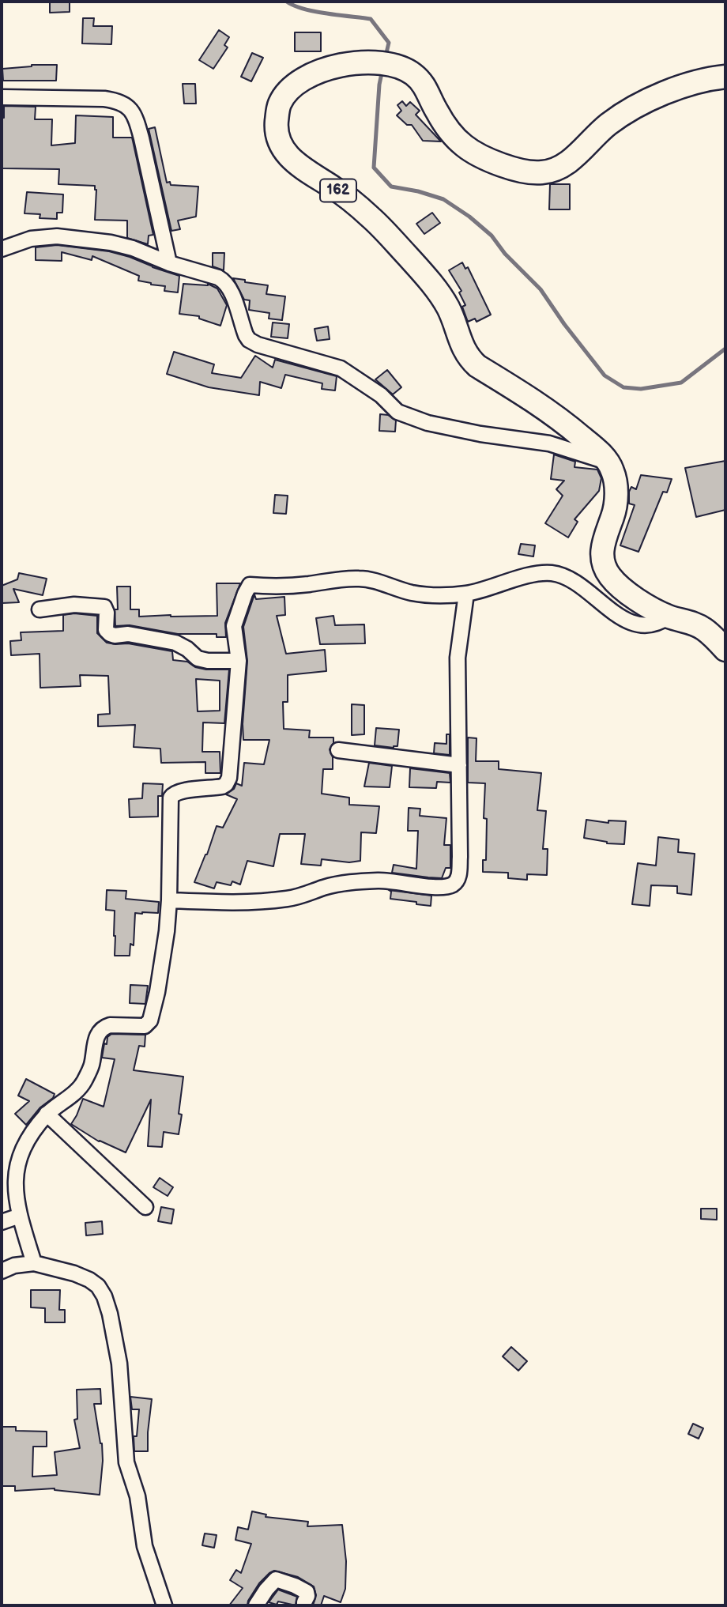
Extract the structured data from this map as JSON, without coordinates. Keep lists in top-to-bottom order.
{
  "streets": {
    "main road": ["162"]
  }
}
